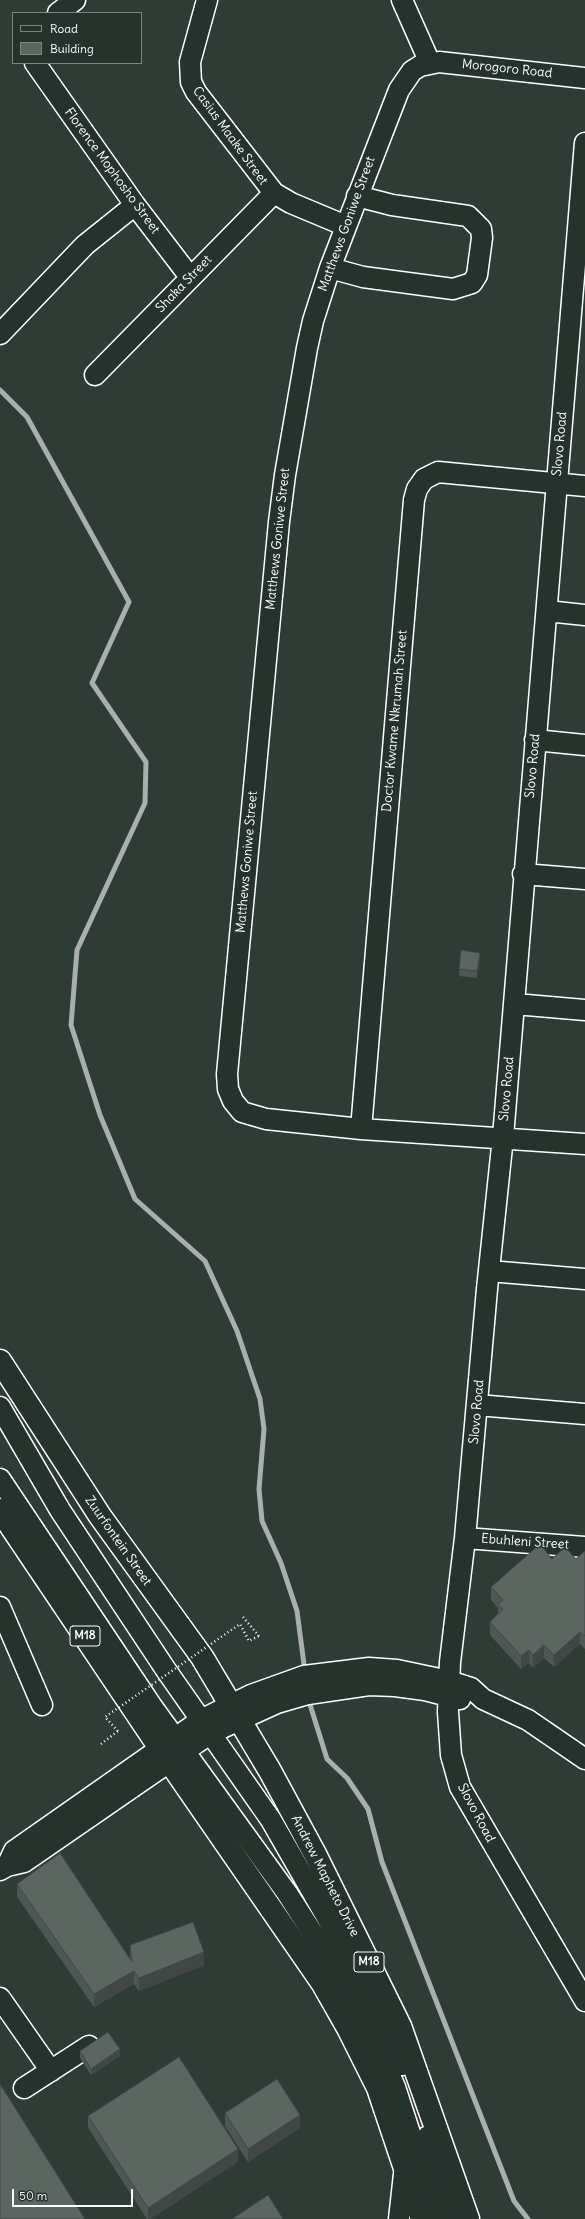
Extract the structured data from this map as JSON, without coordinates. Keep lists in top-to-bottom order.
{
  "streets": {
    "main road": ["Zuurfontein Street", "M18", "Andrew Mapheto Drive"],
    "street": [
      "Morogoro Road",
      "Casius Maake Street",
      "Florence Mophosho Street",
      "Matthews Goniwe Street",
      "Shaka Street",
      "Slovo Road",
      "Doctor Kwame Nkrumah Street",
      "Ebuhleni Street"
    ]
  },
  "crossings": [
    ["Morogoro Road", "Matthews Goniwe Street"],
    ["Casius Maake Street", "Matthews Goniwe Street"],
    ["Casius Maake Street", "Shaka Street"],
    ["Florence Mophosho Street", "Shaka Street"],
    ["Matthews Goniwe Street", "Doctor Kwame Nkrumah Street"],
    ["Slovo Road", "Doctor Kwame Nkrumah Street"],
    ["Slovo Road", "Ebuhleni Street"],
    ["Zuurfontein Street", "Andrew Mapheto Drive"]
  ],
  "legend": ["Road", "Building"],
  "scale_bar": "50 m"
}
